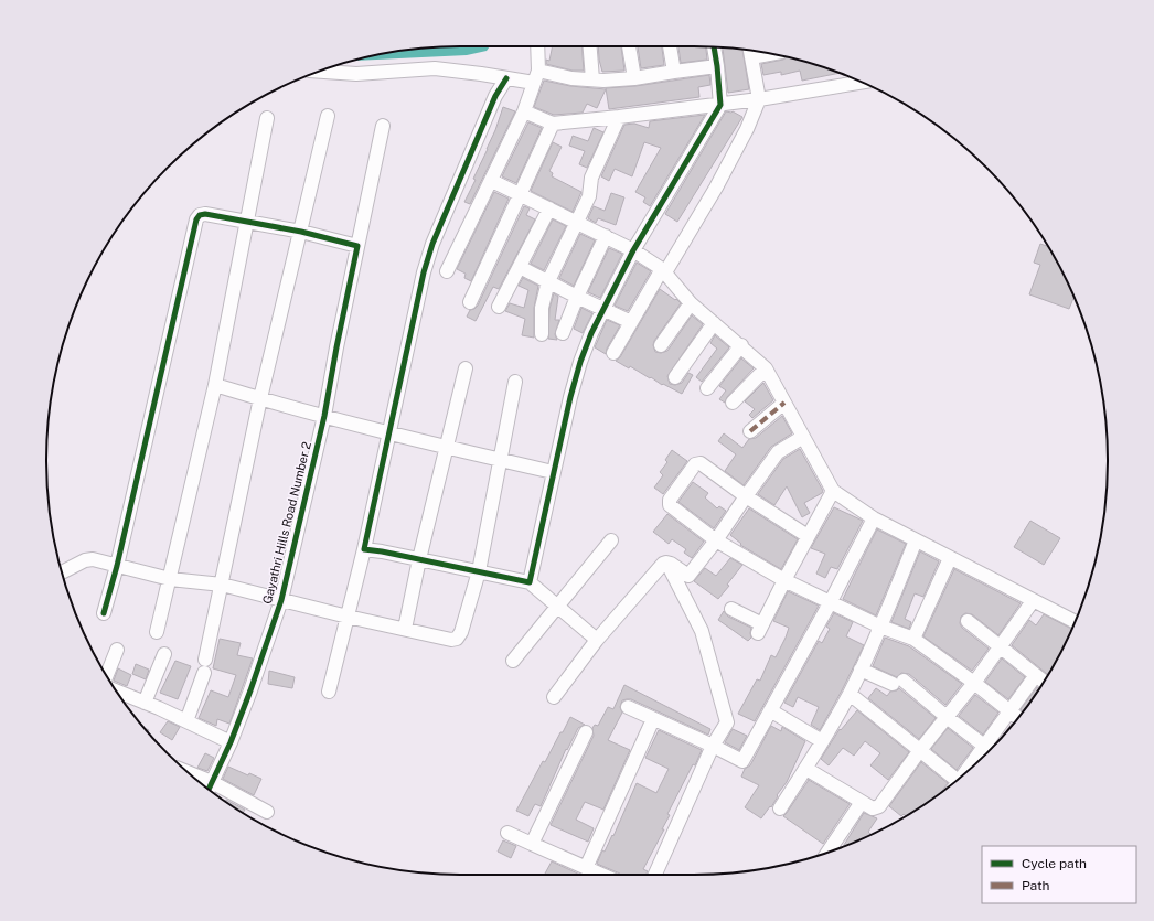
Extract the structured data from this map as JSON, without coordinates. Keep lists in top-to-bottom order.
{
  "streets": {
    "street": ["Gayathri Hills Road Number 2"]
  },
  "legend": ["Cycle path", "Path"]
}
